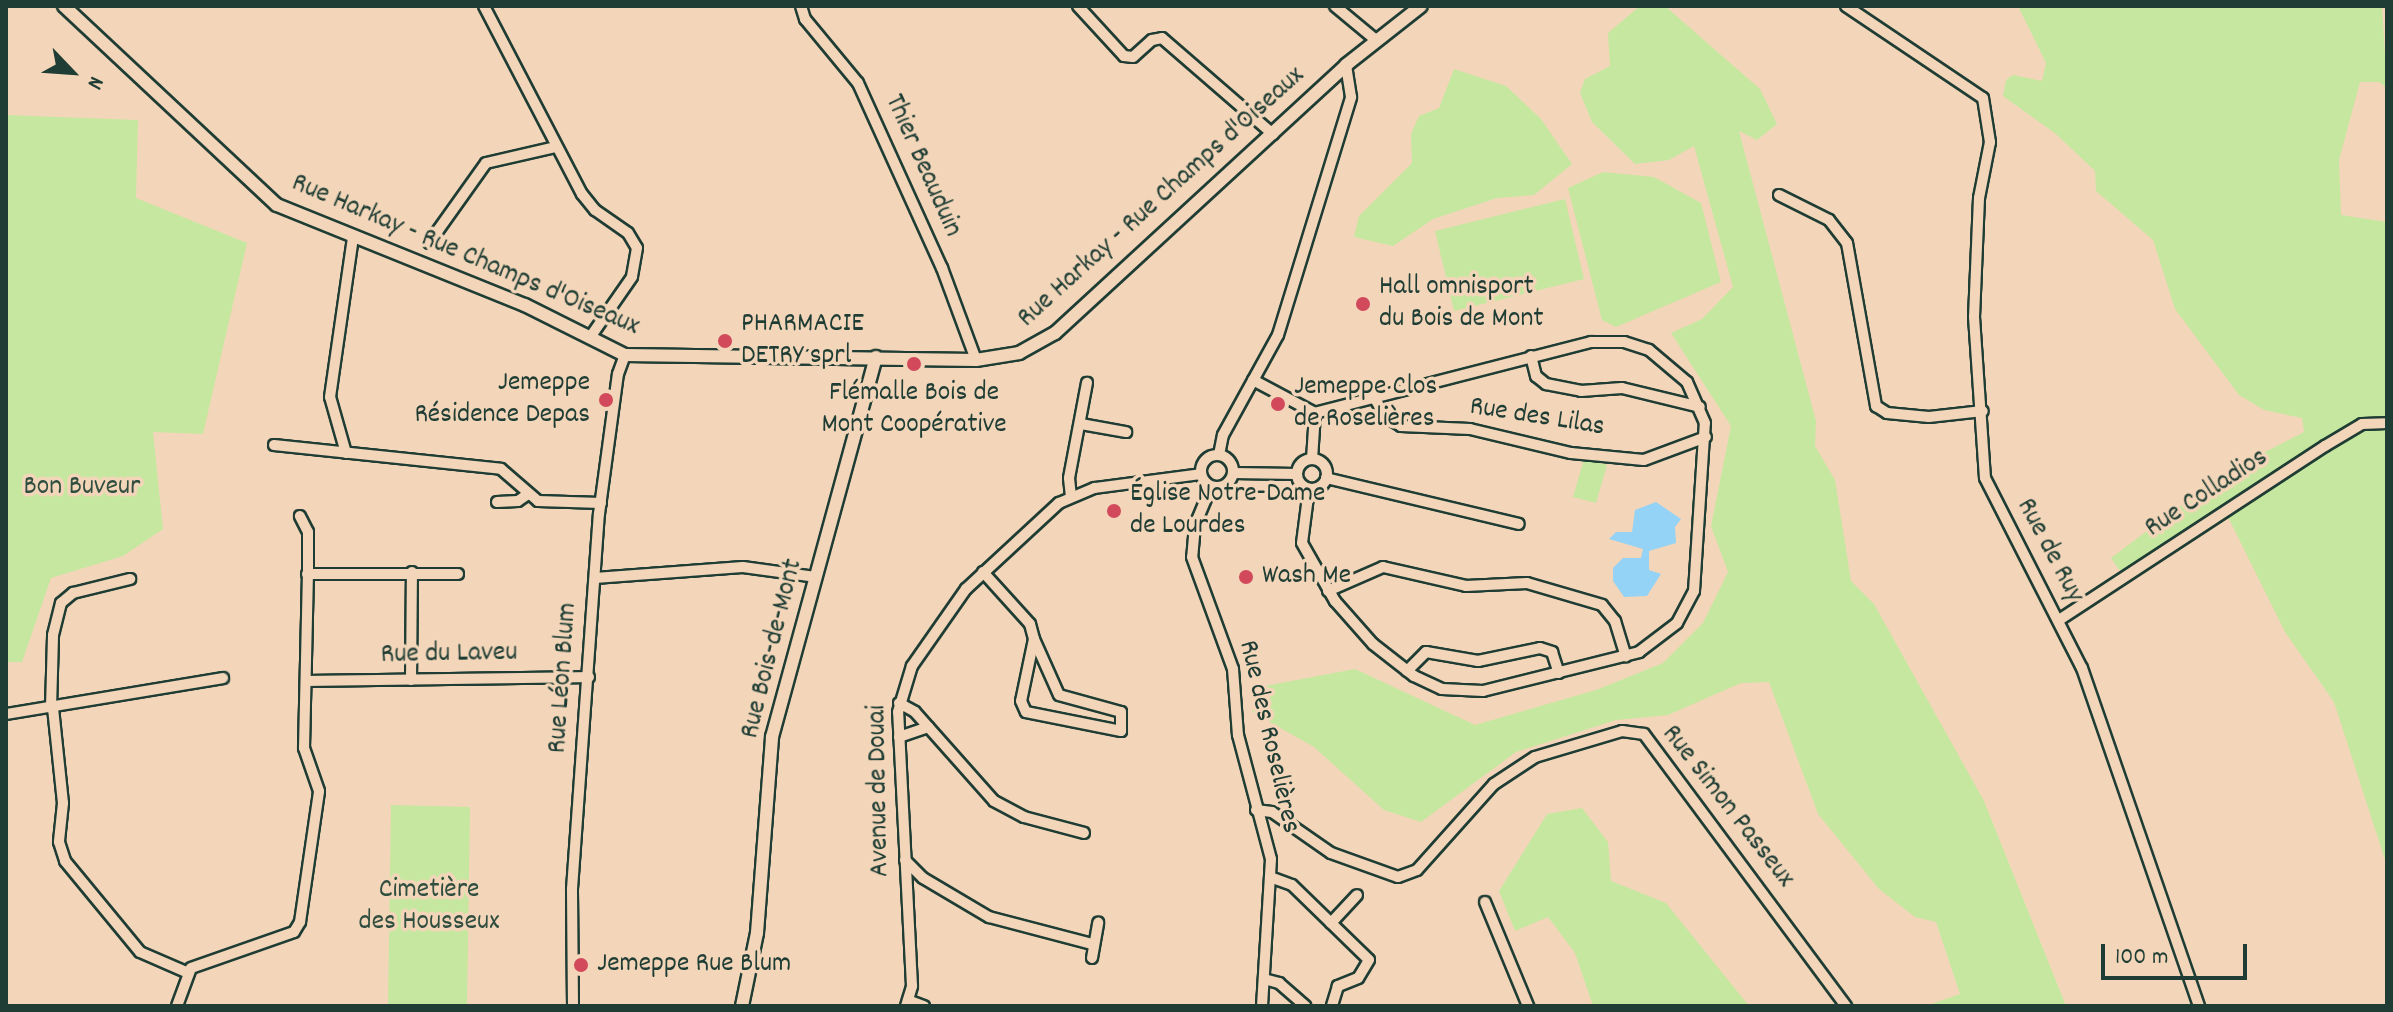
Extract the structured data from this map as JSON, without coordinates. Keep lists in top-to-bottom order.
{
  "streets": {
    "street": [
      "Thier Beauduin",
      "Rue Harkay - Rue Champs d'Oiseaux",
      "Rue des Lilas",
      "Rue Colladios",
      "Rue de Ruy",
      "Rue Bois-de-Mont",
      "Rue du Laveu",
      "Rue Léon Blum",
      "Rue des Roselières",
      "Avenue de Douai",
      "Rue Simon Passeux"
    ]
  },
  "crossings": [
    ["Thier Beauduin", "Rue Harkay - Rue Champs d'Oiseaux"],
    ["Rue Harkay - Rue Champs d'Oiseaux", "Rue Bois-de-Mont"],
    ["Rue Harkay - Rue Champs d'Oiseaux", "Rue Léon Blum"],
    ["Rue Colladios", "Rue de Ruy"],
    ["Rue du Laveu", "Rue Léon Blum"],
    ["Rue des Roselières", "Avenue de Douai"],
    ["Rue des Roselières", "Rue Simon Passeux"]
  ],
  "parks": ["Bon Buveur", "Cimetière des Housseux"],
  "places": [
    "Hall omnisport du Bois de Mont",
    "PHARMACIE DETRY sprl",
    "Flémalle Bois de Mont Coopérative",
    "Jemeppe Résidence Depas",
    "Jemeppe Clos de Roselières",
    "Église Notre-Dame de Lourdes",
    "Wash Me",
    "Jemeppe Rue Blum"
  ],
  "scale_bar": "100 m",
  "north": "bottom right"
}
